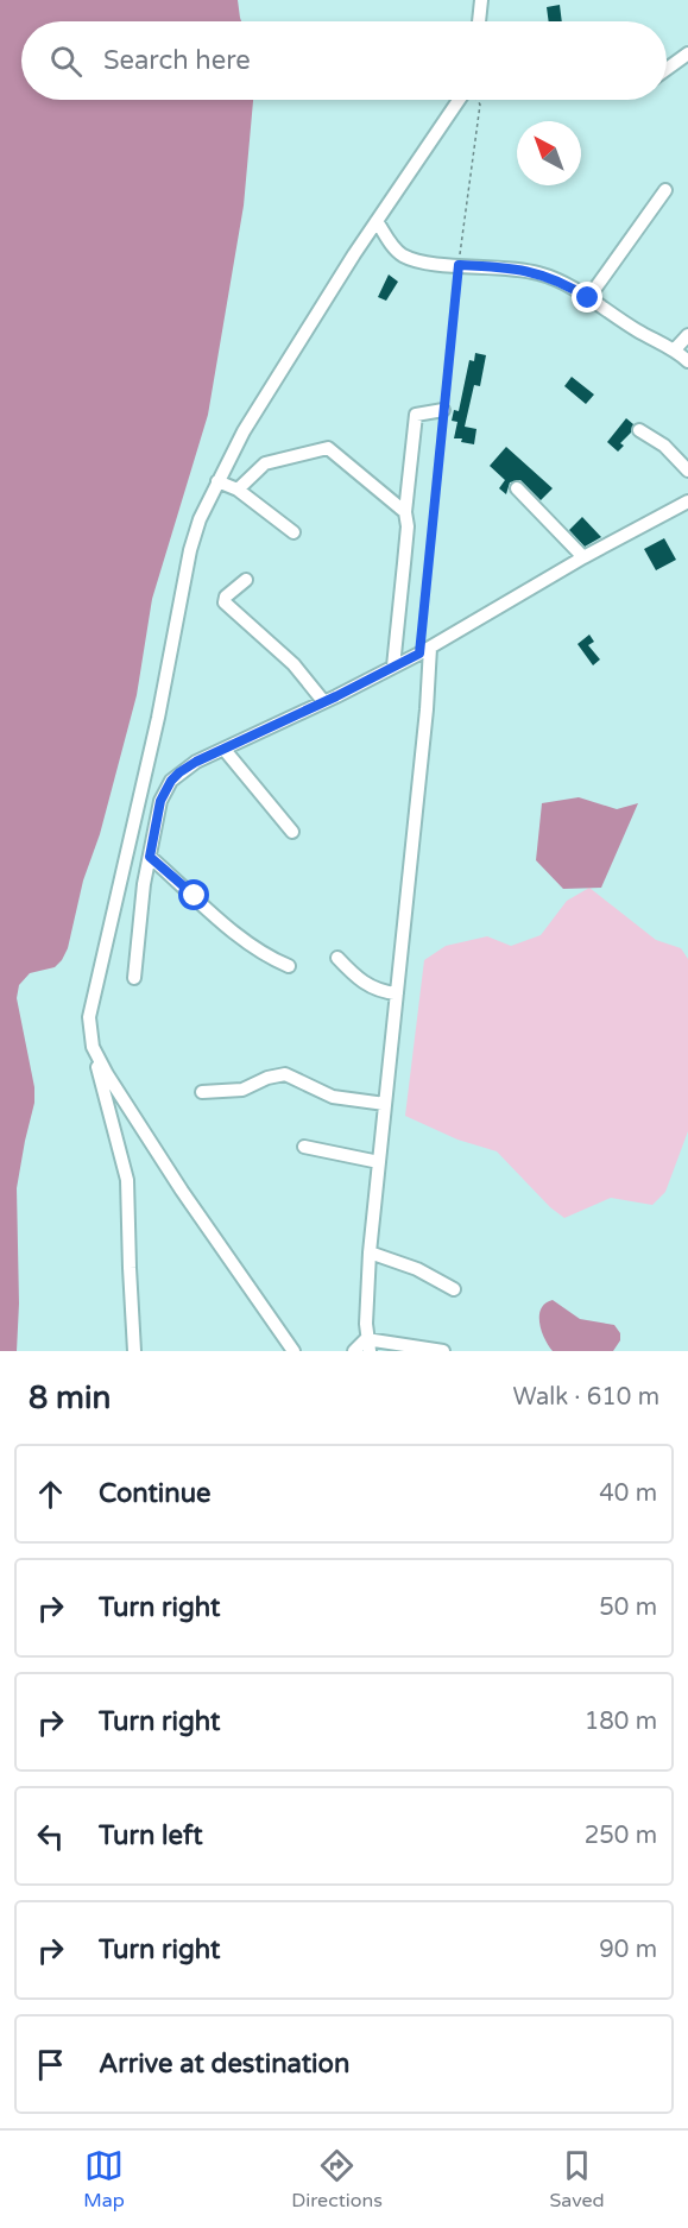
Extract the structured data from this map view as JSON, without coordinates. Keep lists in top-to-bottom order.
{
  "north": "top left",
  "page": {
    "search": "Search here",
    "heading": ["8 min", "Walk · 610 m"],
    "list": [
      ["Continue", "40 m"],
      ["Turn right", "50 m"],
      ["Turn right", "180 m"],
      ["Turn left", "250 m"],
      ["Turn right", "90 m"],
      "Arrive at destination"
    ],
    "nav": ["Map", "Directions", "Saved"]
  }
}
